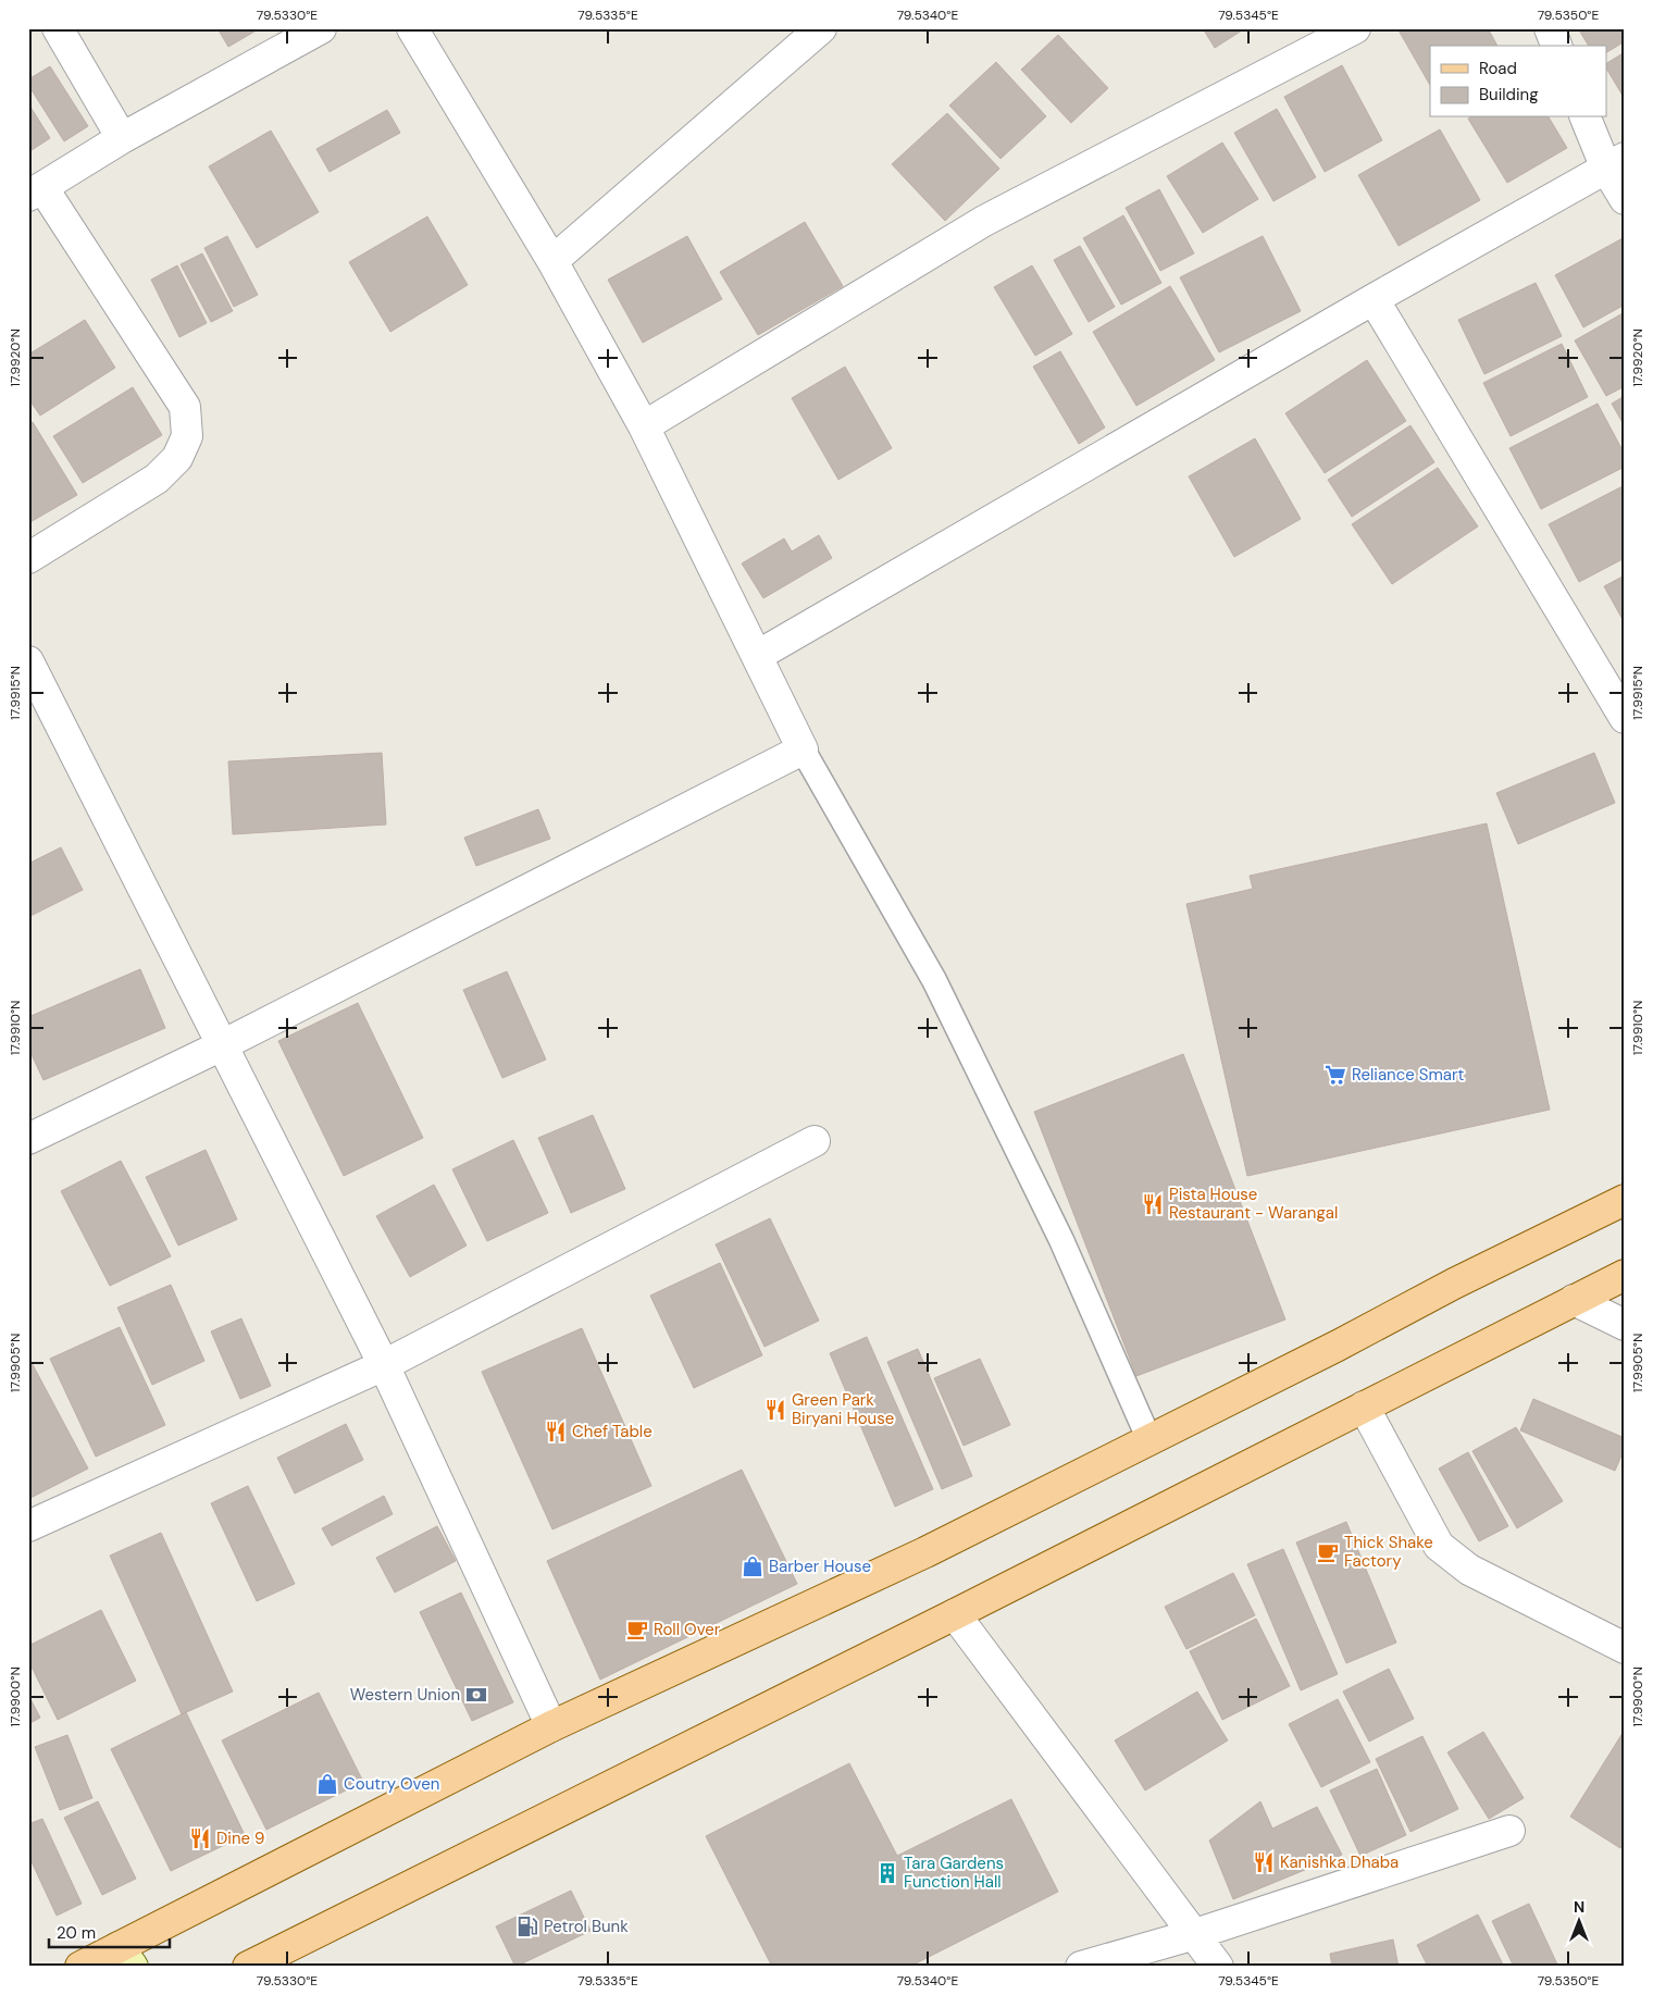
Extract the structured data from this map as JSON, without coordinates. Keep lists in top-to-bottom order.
{
  "places": {
    "supermarket": ["Reliance Smart"],
    "restaurant": [
      "Pista House Restaurant - Warangal",
      "Green Park Biryani House",
      "Chef Table",
      "Dine 9",
      "Kanishka Dhaba"
    ],
    "cafe": ["Thick Shake Factory", "Roll Over"],
    "shop": ["Barber House", "Coutry Oven"],
    "bank": ["Western Union"],
    "building": ["Tara Gardens Function Hall"],
    "fuel station": ["Petrol Bunk"]
  },
  "legend": ["Road", "Building"],
  "scale_bar": "20 m",
  "north": "top",
  "coordinates": [
    "79.5330°E",
    "79.5335°E",
    "79.5340°E",
    "79.5345°E",
    "79.5350°E",
    "17.9920°N",
    "17.9915°N",
    "17.9910°N",
    "17.9905°N",
    "17.9900°N"
  ]
}
